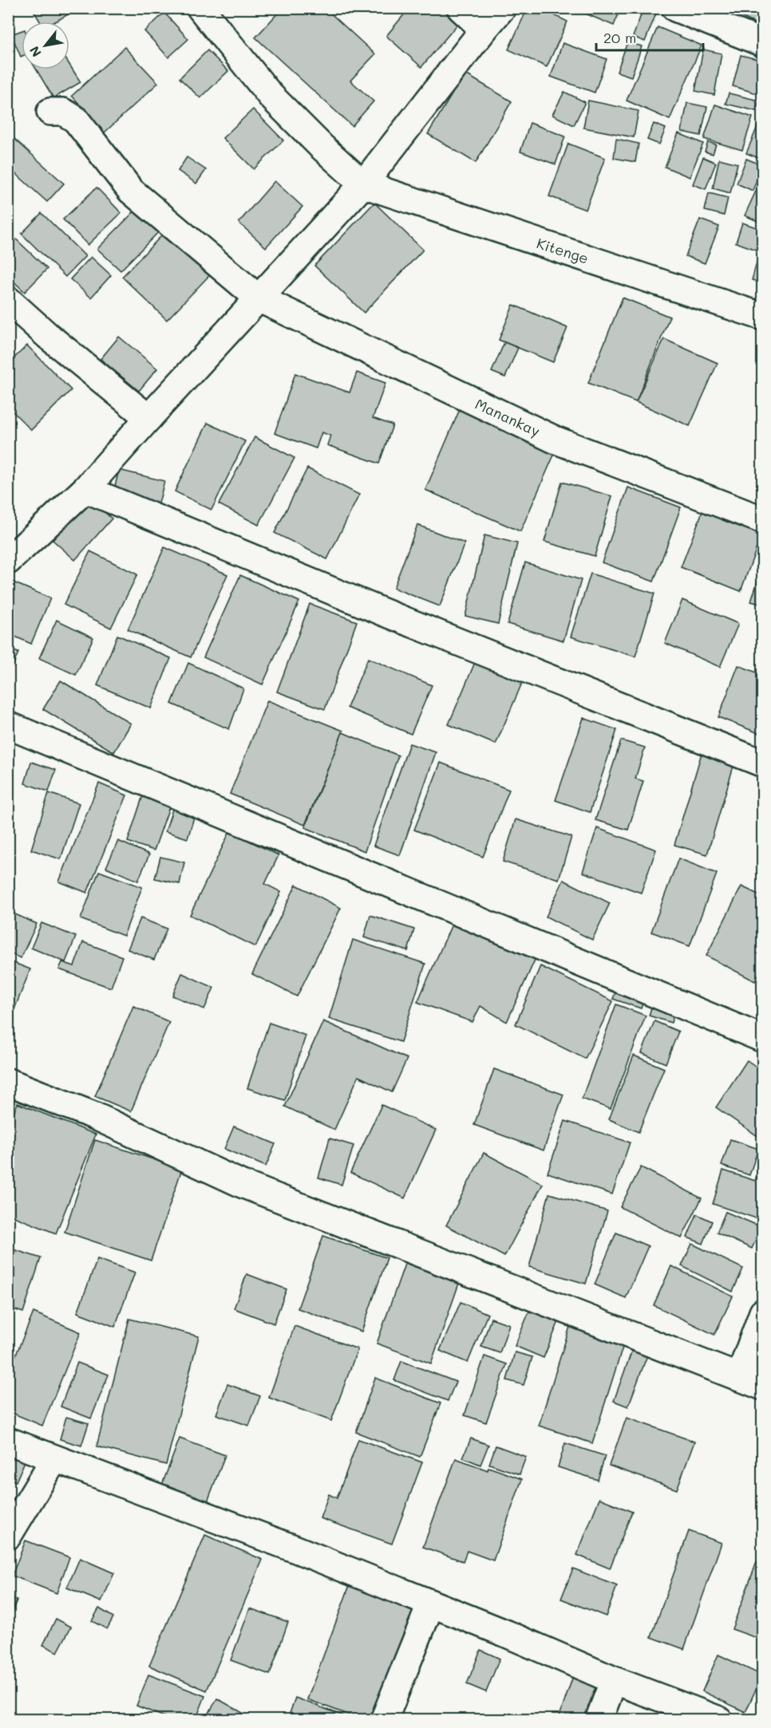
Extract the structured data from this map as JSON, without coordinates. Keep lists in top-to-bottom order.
{
  "streets": {
    "street": ["Kitenge", "Manankay"]
  },
  "scale_bar": "20 m",
  "north": "bottom left"
}
